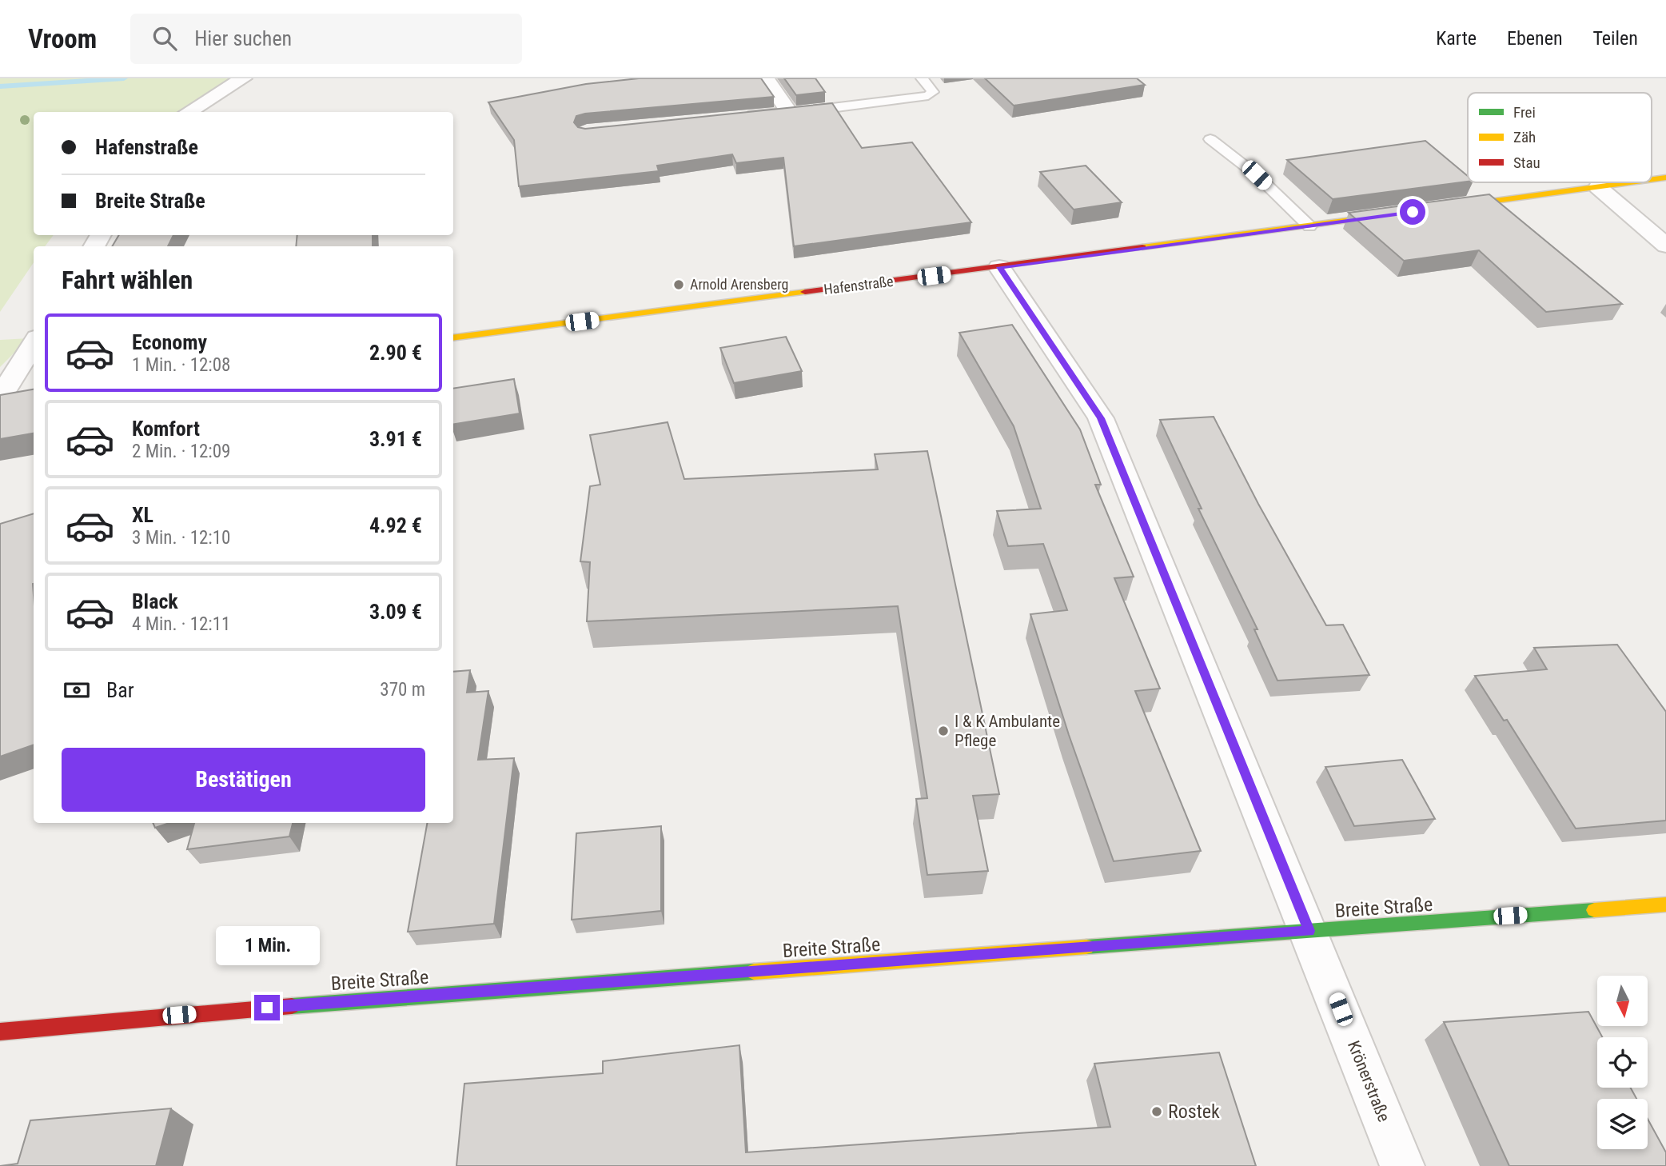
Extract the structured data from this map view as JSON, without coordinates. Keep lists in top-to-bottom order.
{
  "streets": {
    "street": ["Hafenstraße", "Breite Straße", "Krönerstraße"]
  },
  "crossings": [
    ["Hafenstraße", "Krönerstraße"],
    ["Breite Straße", "Krönerstraße"]
  ],
  "places": ["Arnold Arensberg", "I & K Ambulante Pflege", "Rostek"],
  "legend": ["Frei", "Zäh", "Stau"],
  "north": "bottom",
  "page": {
    "header": "Vroom",
    "search": "Hier suchen",
    "nav": ["Karte", "Ebenen", "Teilen"],
    "banner": ["Hafenstraße", "Breite Straße"],
    "heading": "Fahrt wählen",
    "list": [
      {
        "name": "Economy",
        "note": "1 Min. · 12:08",
        "value": "2.90 €"
      },
      {
        "name": "Komfort",
        "note": "2 Min. · 12:09",
        "value": "3.91 €"
      },
      {
        "name": "XL",
        "note": "3 Min. · 12:10",
        "value": "4.92 €"
      },
      {
        "name": "Black",
        "note": "4 Min. · 12:11",
        "value": "3.09 €"
      }
    ],
    "pay": ["Bar", "370 m"],
    "buttons": "Bestätigen",
    "bubble": "1 Min."
  }
}
